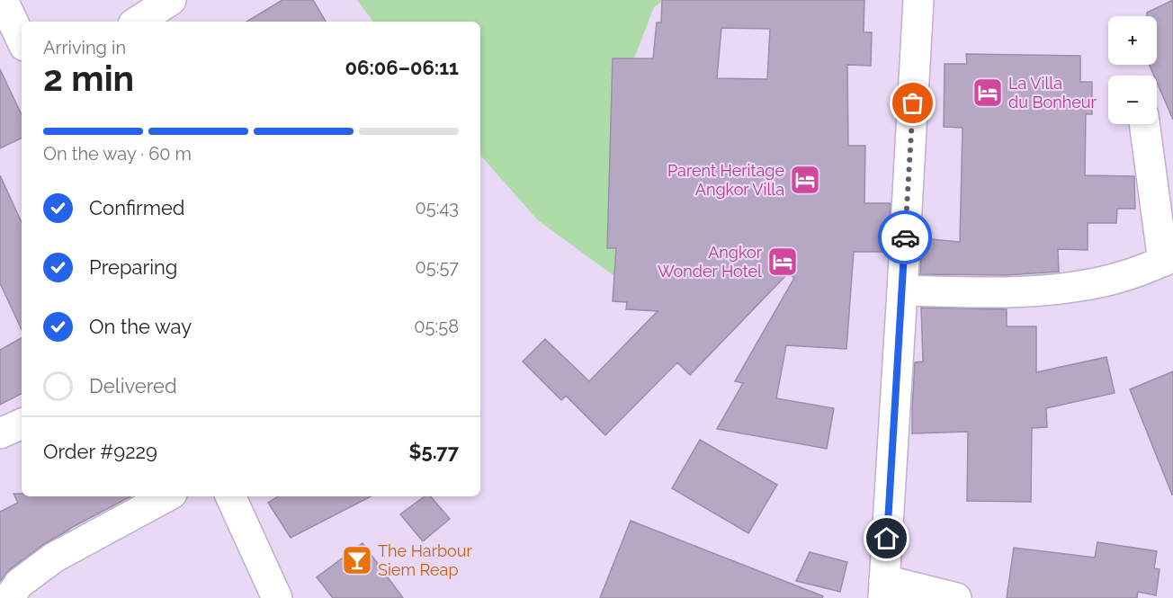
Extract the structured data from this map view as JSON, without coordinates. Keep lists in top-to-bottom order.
{
  "places": {
    "hotel": ["La Villa du Bonheur", "Parent Heritage Angkor Villa", "Angkor Wonder Hotel"],
    "bar": ["The Harbour Siem Reap"]
  },
  "page": {
    "map_buttons": ["+", "−"],
    "heading": ["2 min", "Arriving in", "06:06–06:11"],
    "panel": ["Order #9229", "$5.77"],
    "bar": "On the way · 60 m",
    "list": [
      ["Confirmed", "05:43"],
      ["Preparing", "05:57"],
      ["On the way", "05:58"],
      "Delivered"
    ]
  }
}
